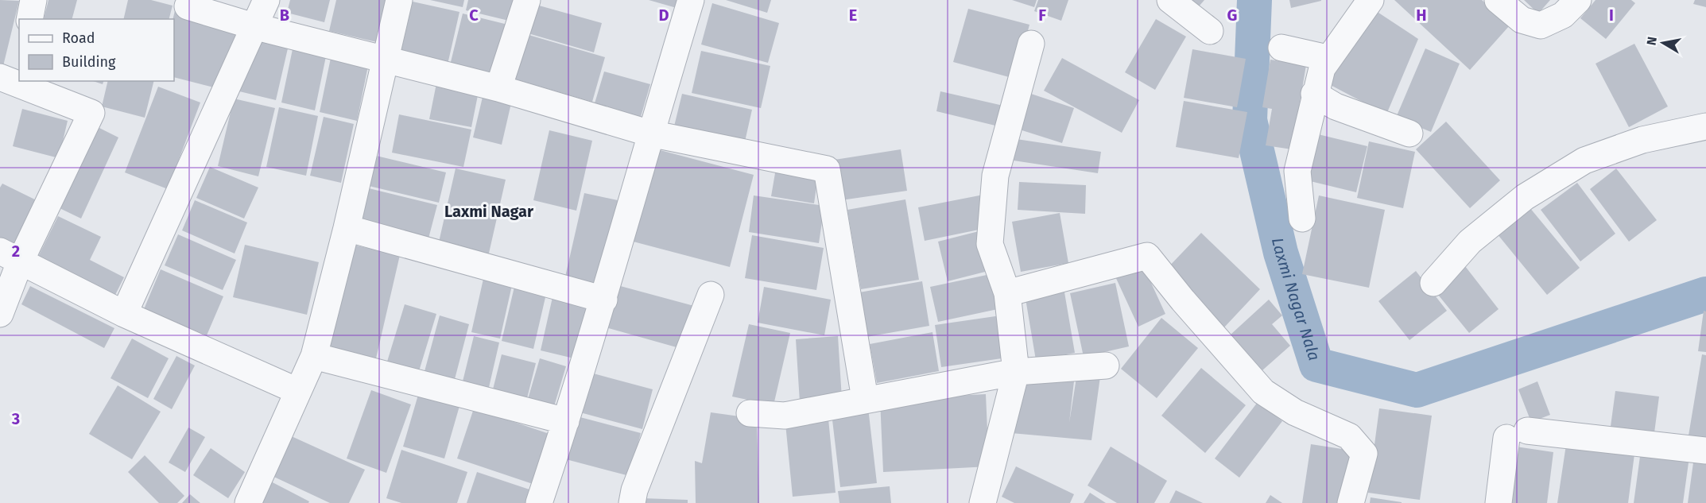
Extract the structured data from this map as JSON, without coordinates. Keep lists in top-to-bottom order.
{
  "districts": ["Laxmi Nagar"],
  "water": ["Laxmi Nagar Nala"],
  "legend": ["Road", "Building"],
  "north": "left",
  "grid": {
    "columns": [
      "B",
      "C",
      "D",
      "E",
      "F",
      "G",
      "H",
      "I"
    ],
    "rows": ["2", "3"]
  }
}
